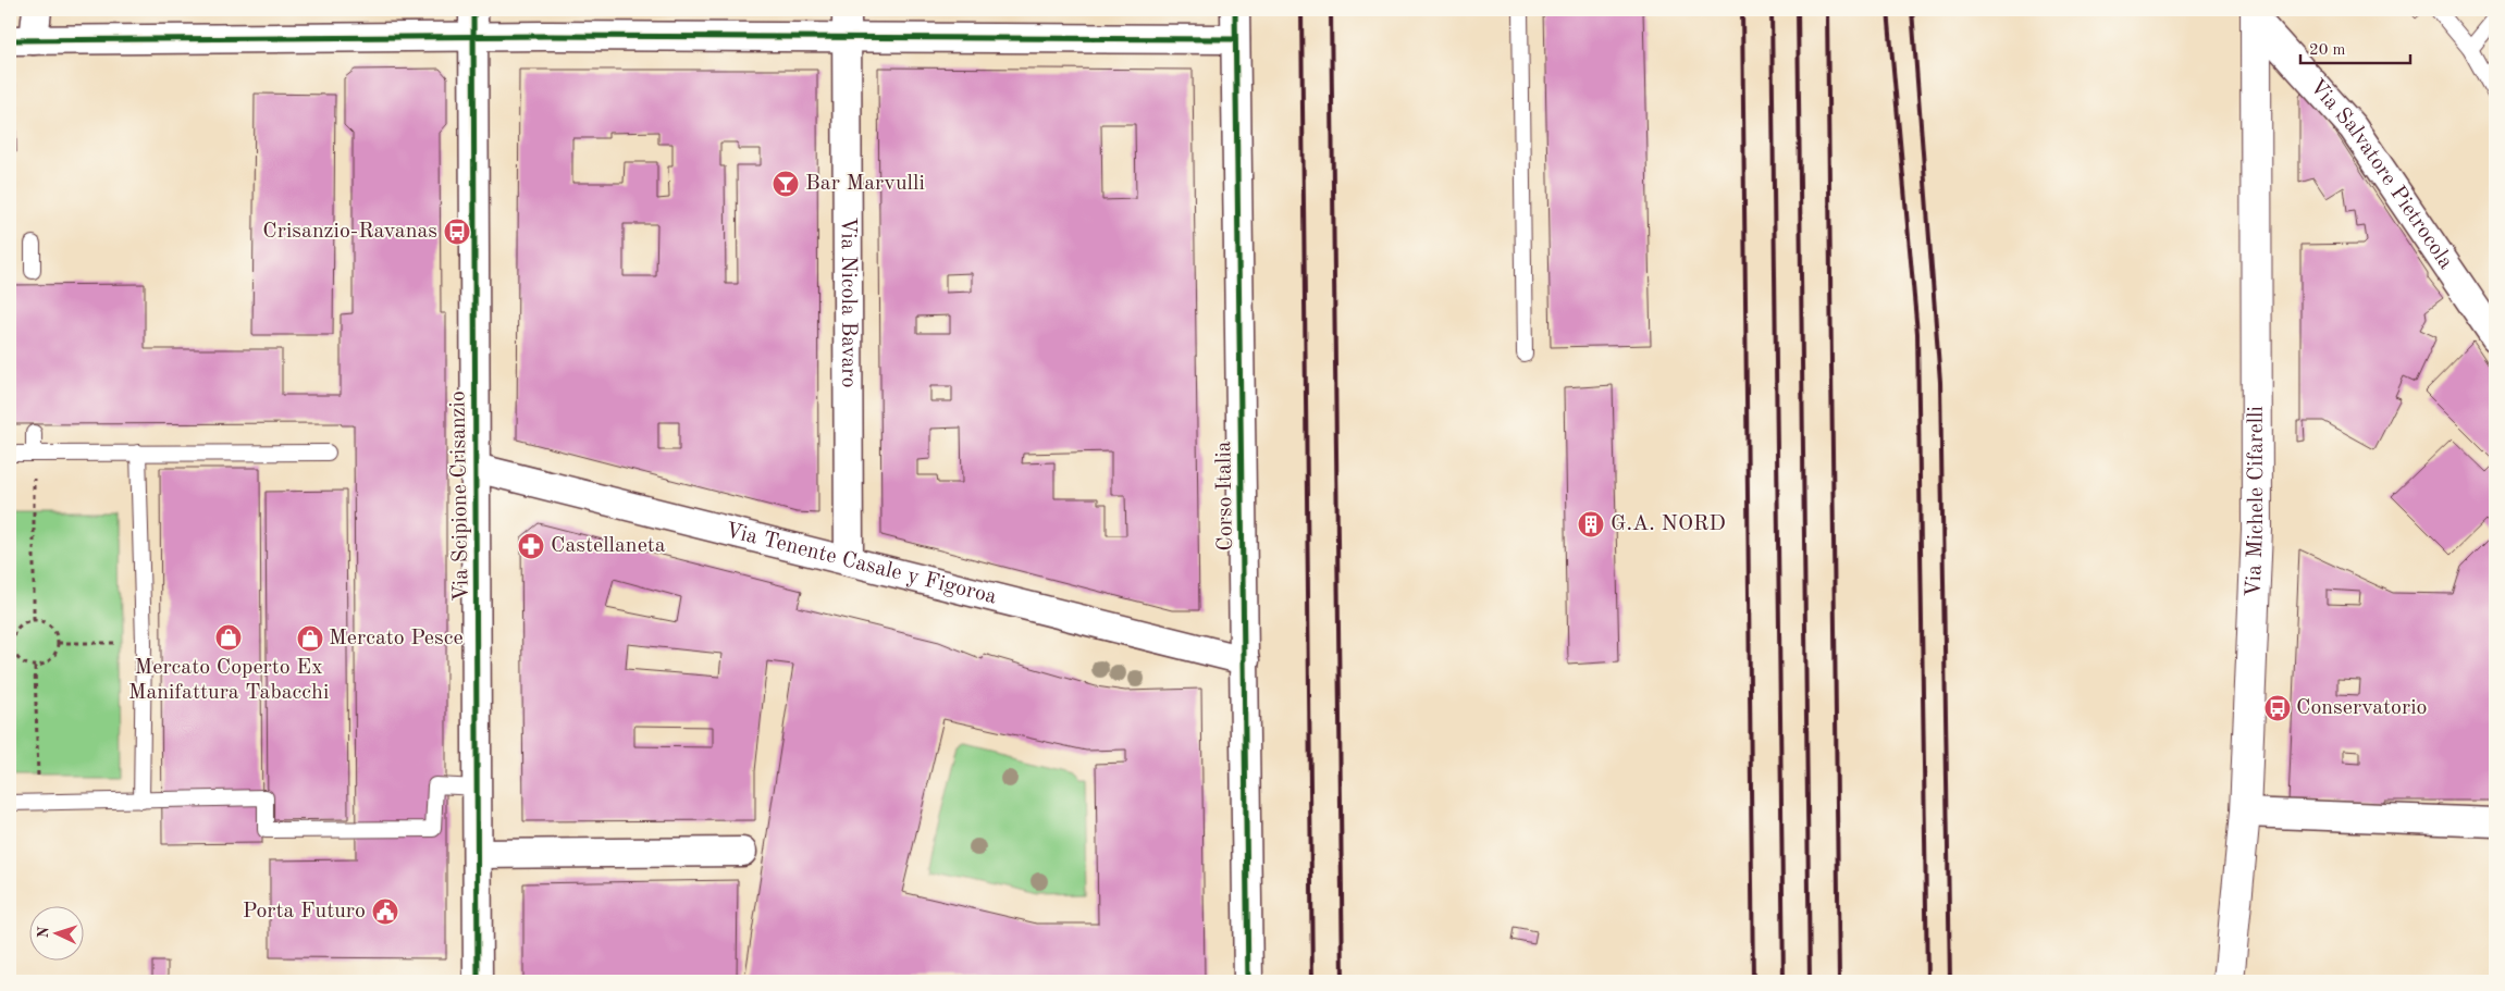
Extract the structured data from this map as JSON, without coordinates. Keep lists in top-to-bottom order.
{
  "streets": {
    "main road": ["Via Michele Cifarelli"],
    "street": [
      "Via Salvatore Pietrocola",
      "Via Nicola Bavaro",
      "Via Scipione Crisanzio",
      "Corso Italia",
      "Via Tenente Casale y Figoroa"
    ]
  },
  "crossings": [
    ["Via Salvatore Pietrocola", "Via Michele Cifarelli"],
    ["Via Nicola Bavaro", "Via Tenente Casale y Figoroa"],
    ["Via Scipione Crisanzio", "Via Tenente Casale y Figoroa"],
    ["Corso Italia", "Via Tenente Casale y Figoroa"]
  ],
  "places": {
    "bar": ["Bar Marvulli"],
    "bus stop": ["Crisanzio-Ravanas", "Conservatorio"],
    "building": ["G.A. NORD"],
    "pharmacy": ["Castellaneta"],
    "shop": ["Mercato Coperto Ex Manifattura Tabacchi", "Mercato Pesce"],
    "public building": ["Porta Futuro"]
  },
  "scale_bar": "20 m",
  "north": "left"
}
